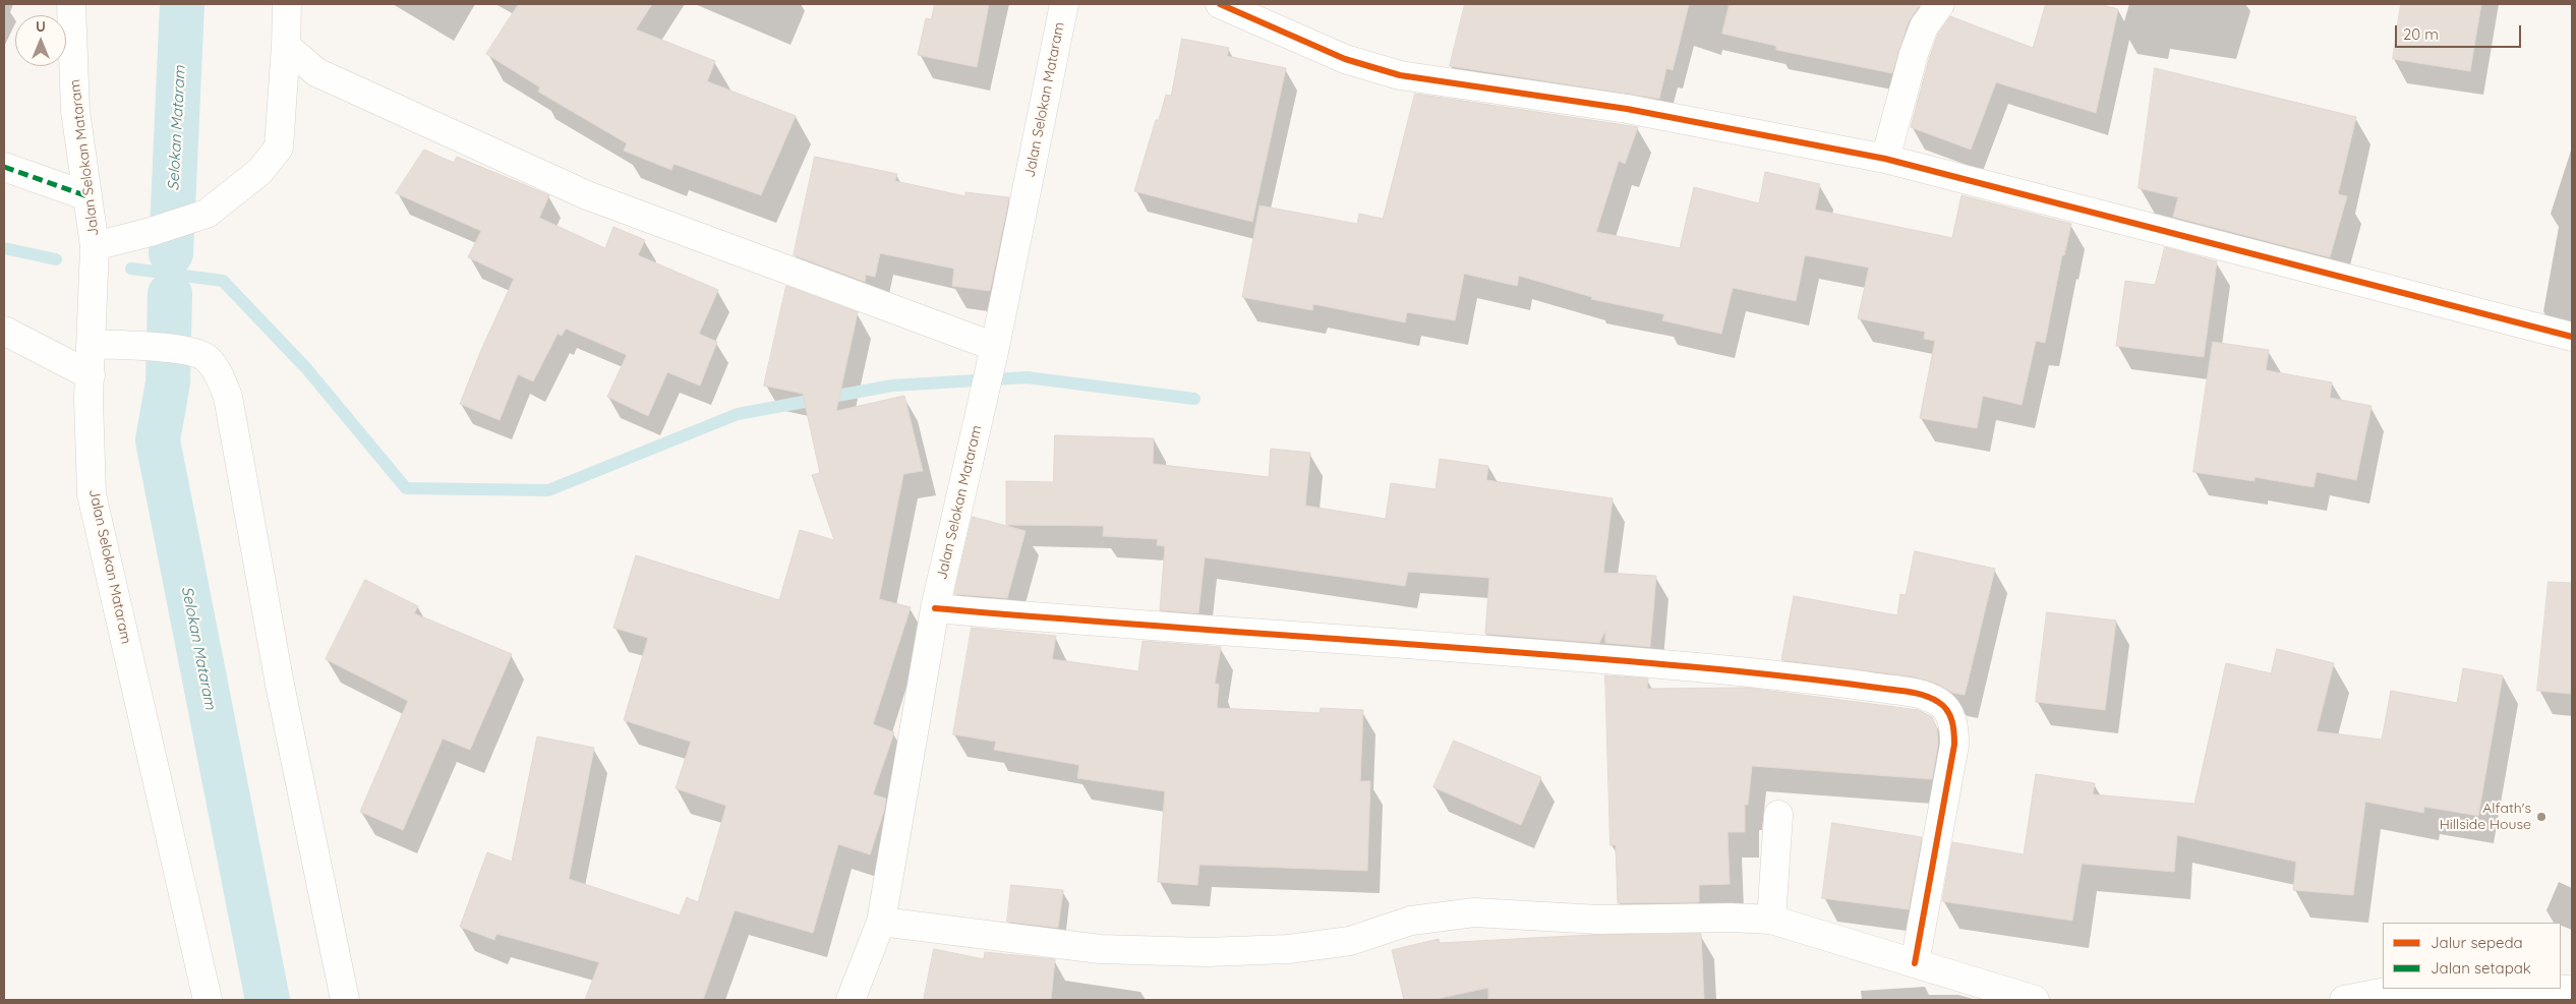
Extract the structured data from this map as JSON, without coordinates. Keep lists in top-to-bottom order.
{
  "streets": {
    "street": ["Jalan Selokan Mataram"]
  },
  "water": ["Selokan Mataram"],
  "places": ["Alfath's Hillside House"],
  "legend": ["Jalur sepeda", "Jalan setapak"],
  "scale_bar": "20 m",
  "north": "top"
}
